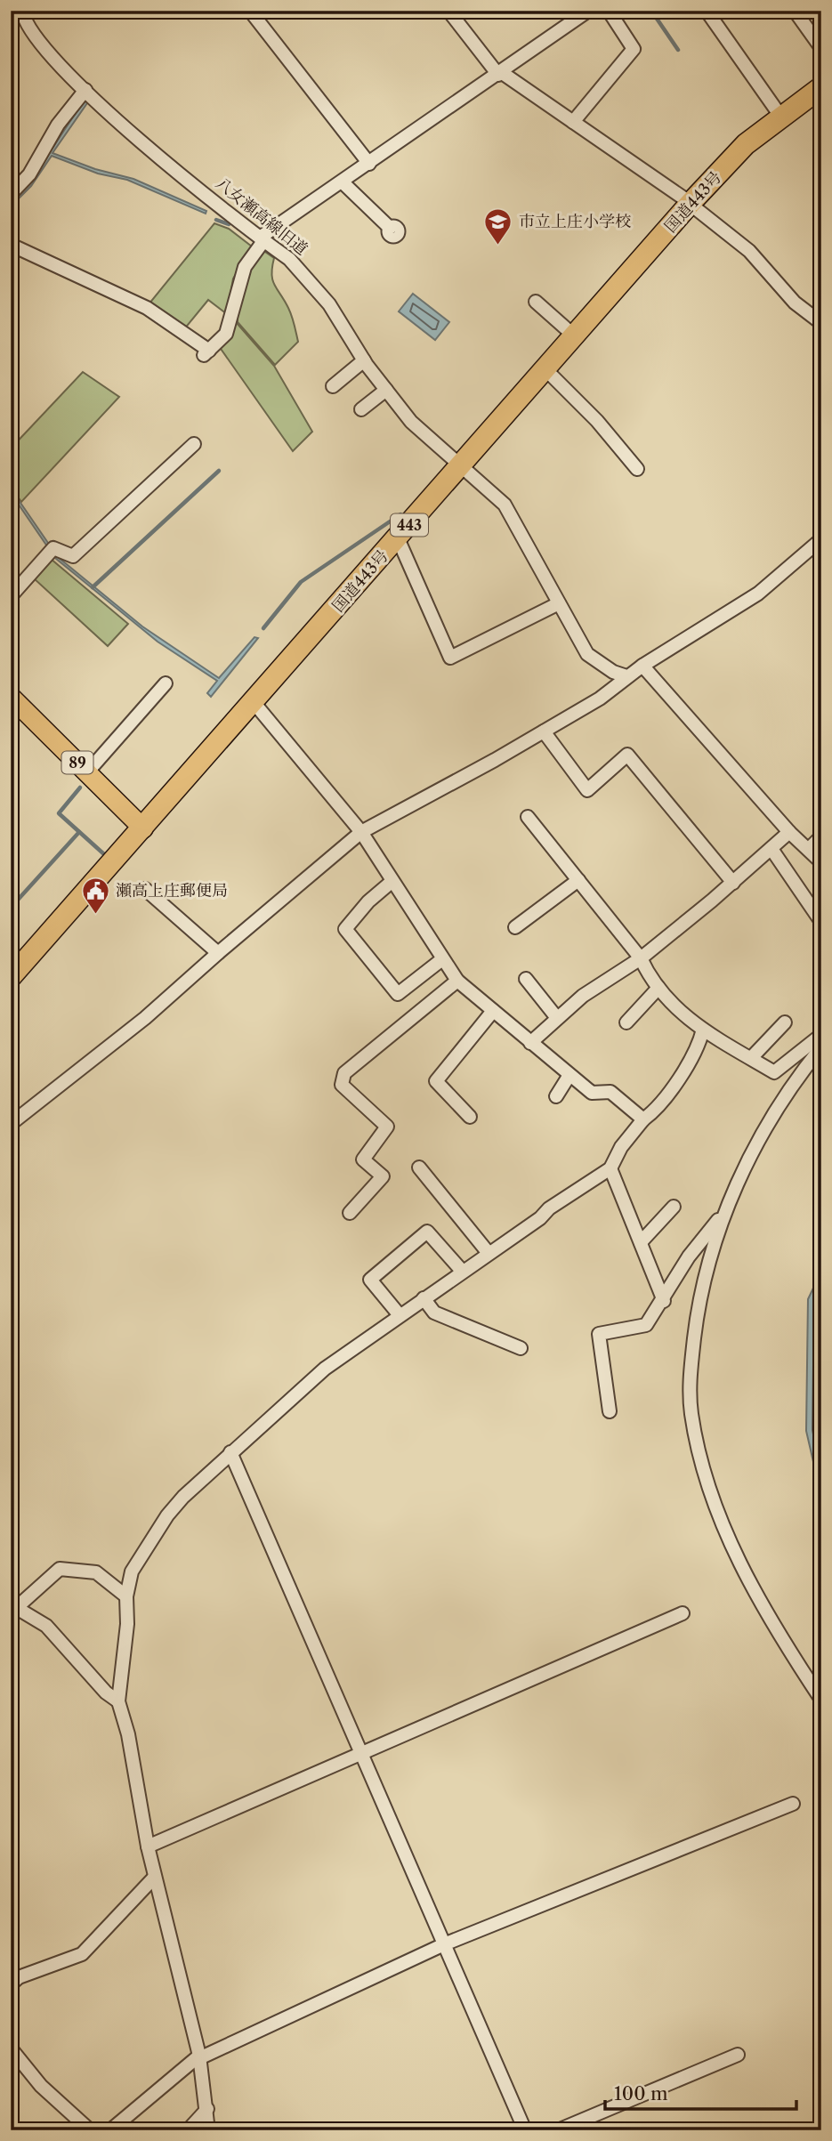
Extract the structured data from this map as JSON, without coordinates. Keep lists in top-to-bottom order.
{
  "streets": {
    "highway": ["国道443号", "443"],
    "main road": ["89"],
    "street": ["八女瀬高線旧道"]
  },
  "crossings": [
    ["国道443号", "八女瀬高線旧道"],
    ["国道443号", "89"]
  ],
  "places": {
    "school or university": ["市立上庄小学校"],
    "public building": ["瀬高上庄郵便局"]
  },
  "scale_bar": "100 m"
}
